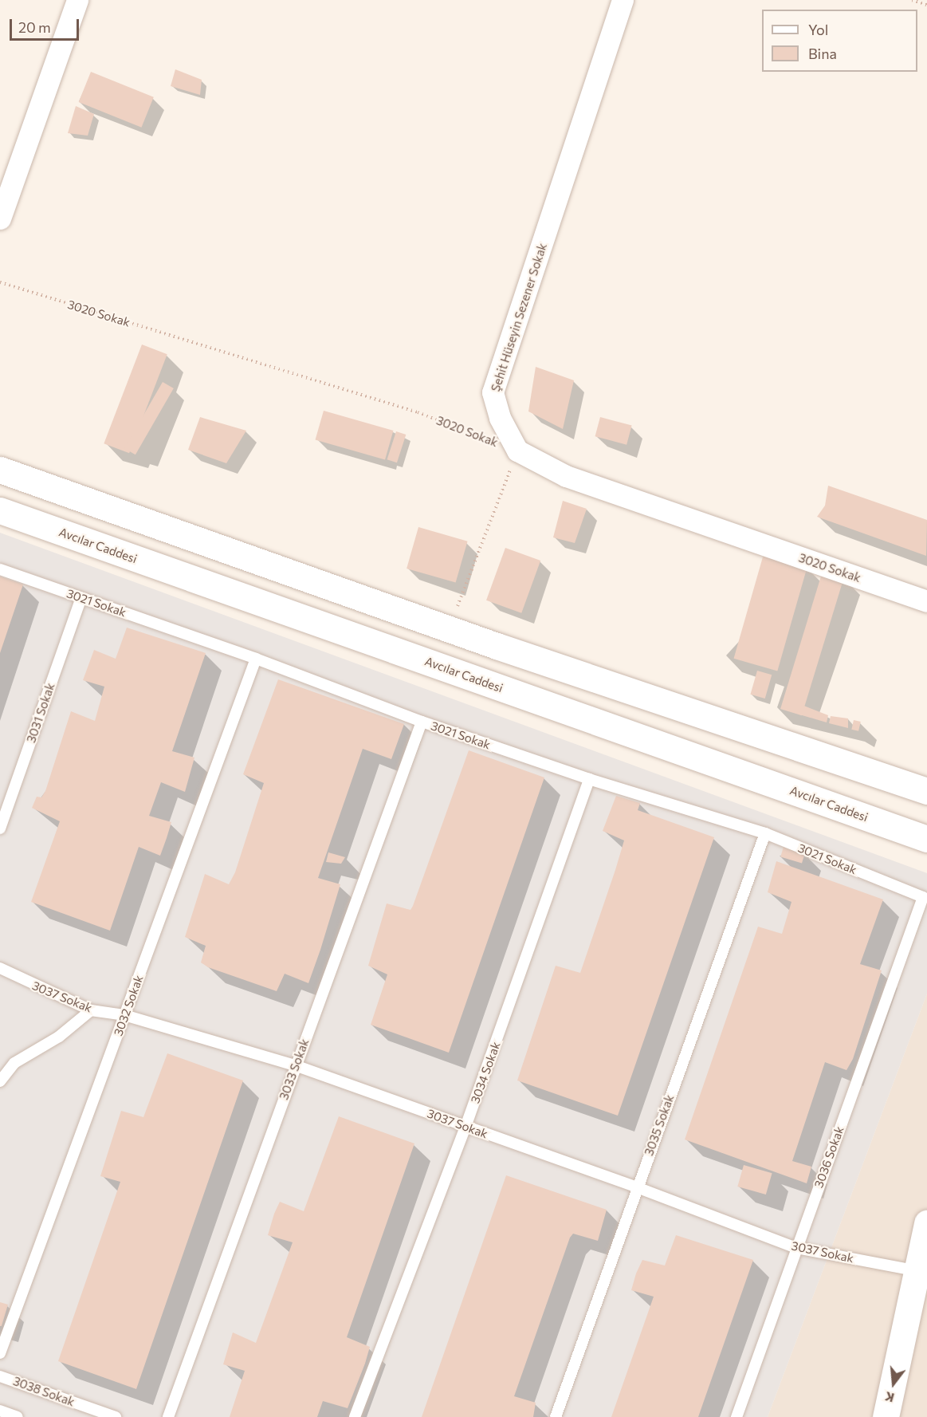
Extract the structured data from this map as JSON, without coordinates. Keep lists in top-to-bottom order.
{
  "streets": {
    "main road": ["Avcılar Caddesi"],
    "street": ["3020 Sokak", "Şehit Hüseyin Sezener Sokak"],
    "lane": [
      "3021 Sokak",
      "3031 Sokak",
      "3037 Sokak",
      "3032 Sokak",
      "3033 Sokak",
      "3034 Sokak",
      "3035 Sokak",
      "3036 Sokak",
      "3038 Sokak"
    ]
  },
  "crossings": [
    ["3020 Sokak", "Şehit Hüseyin Sezener Sokak"],
    ["3021 Sokak", "3031 Sokak"],
    ["3021 Sokak", "3032 Sokak"],
    ["3021 Sokak", "3033 Sokak"],
    ["3021 Sokak", "3034 Sokak"],
    ["3021 Sokak", "3035 Sokak"],
    ["3021 Sokak", "3036 Sokak"],
    ["3037 Sokak", "3032 Sokak"],
    ["3037 Sokak", "3033 Sokak"],
    ["3037 Sokak", "3034 Sokak"],
    ["3037 Sokak", "3035 Sokak"],
    ["3037 Sokak", "3036 Sokak"]
  ],
  "legend": ["Yol", "Bina"],
  "scale_bar": "20 m",
  "north": "bottom"
}
